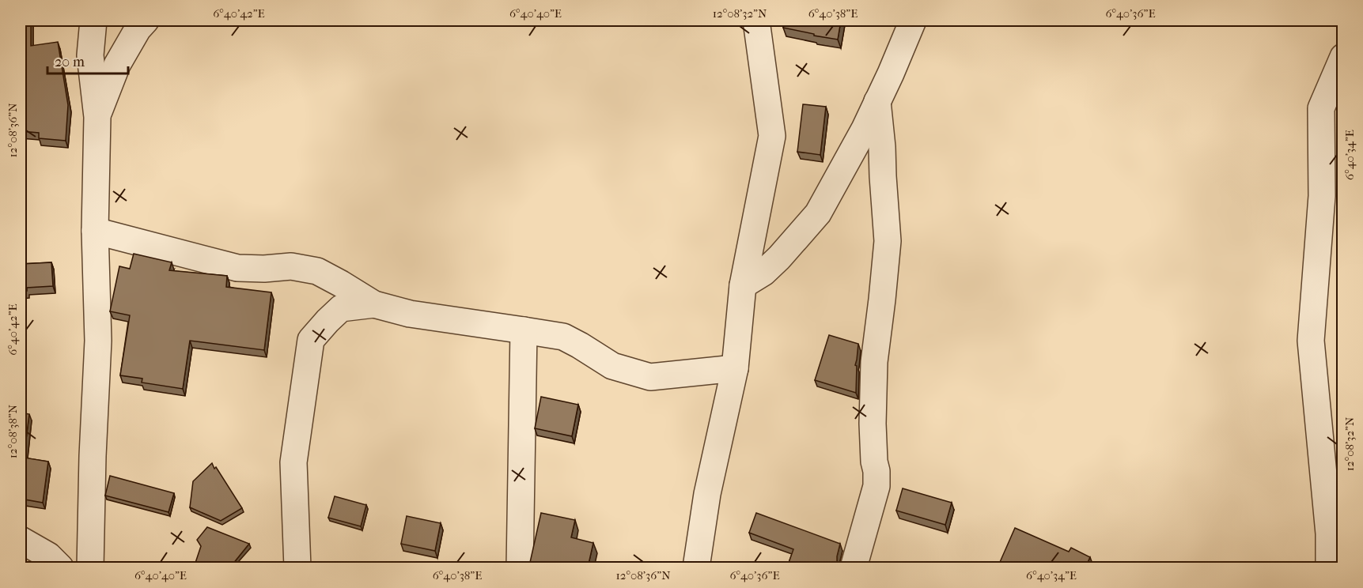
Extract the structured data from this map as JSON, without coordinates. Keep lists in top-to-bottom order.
{
  "scale_bar": "20 m",
  "coordinates": [
    "6°40'42\"E",
    "6°40'40\"E",
    "12°08'32\"N",
    "6°40'38\"E",
    "6°40'36\"E",
    "12°08'36\"N",
    "6°40'34\"E",
    "12°08'38\"N"
  ]
}
